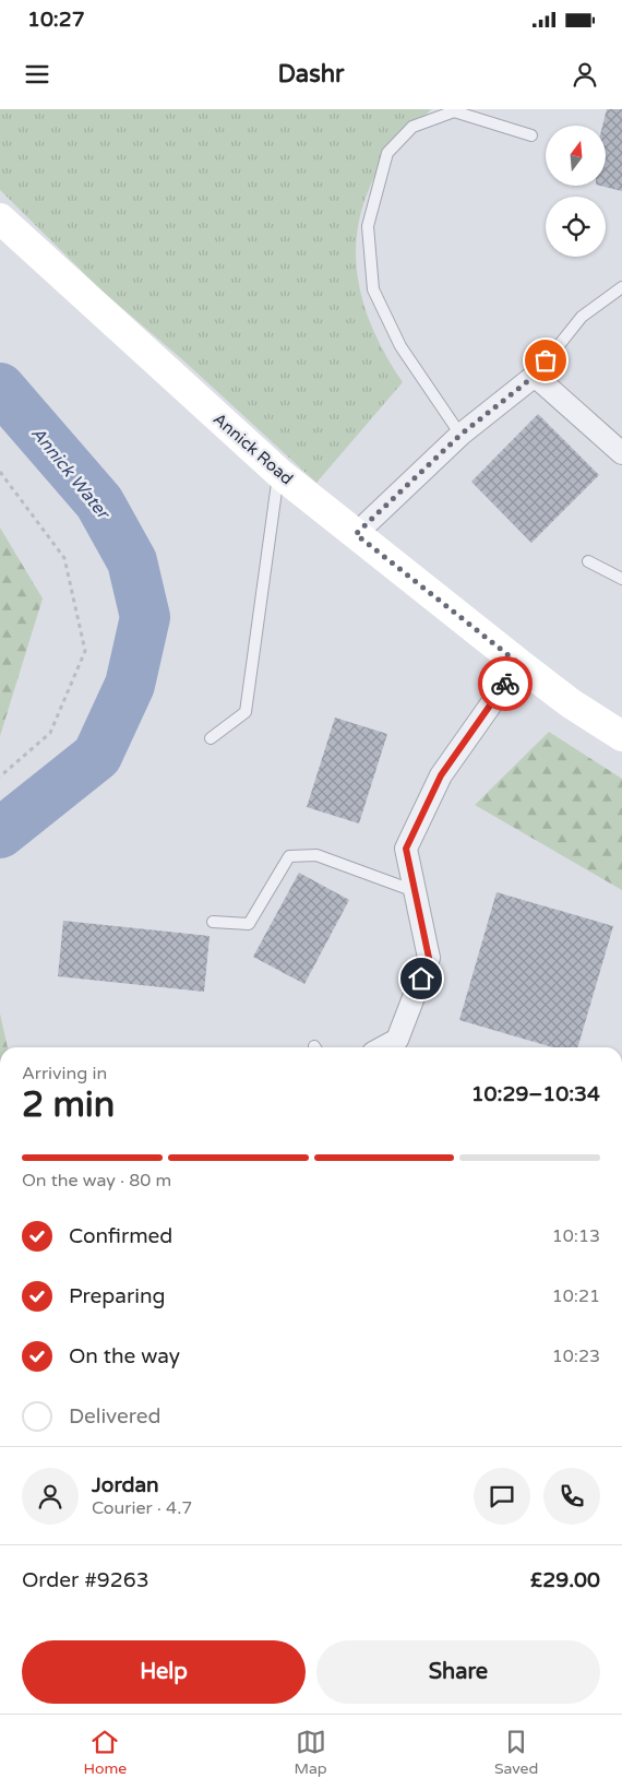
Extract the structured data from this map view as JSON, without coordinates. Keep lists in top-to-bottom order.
{
  "streets": {
    "main road": ["Annick Road"]
  },
  "water": ["Annick Water"],
  "north": "top",
  "page": {
    "status": "10:27",
    "header": "Dashr",
    "heading": ["2 min", "Arriving in", "10:29–10:34"],
    "panel": [
      "Jordan",
      "Courier · 4.7",
      "Order #9263",
      "£29.00"
    ],
    "bar": "On the way · 80 m",
    "list": [
      ["Confirmed", "10:13"],
      ["Preparing", "10:21"],
      ["On the way", "10:23"],
      "Delivered"
    ],
    "buttons": ["Help", "Share"],
    "tabs": ["Home", "Map", "Saved"]
  }
}
